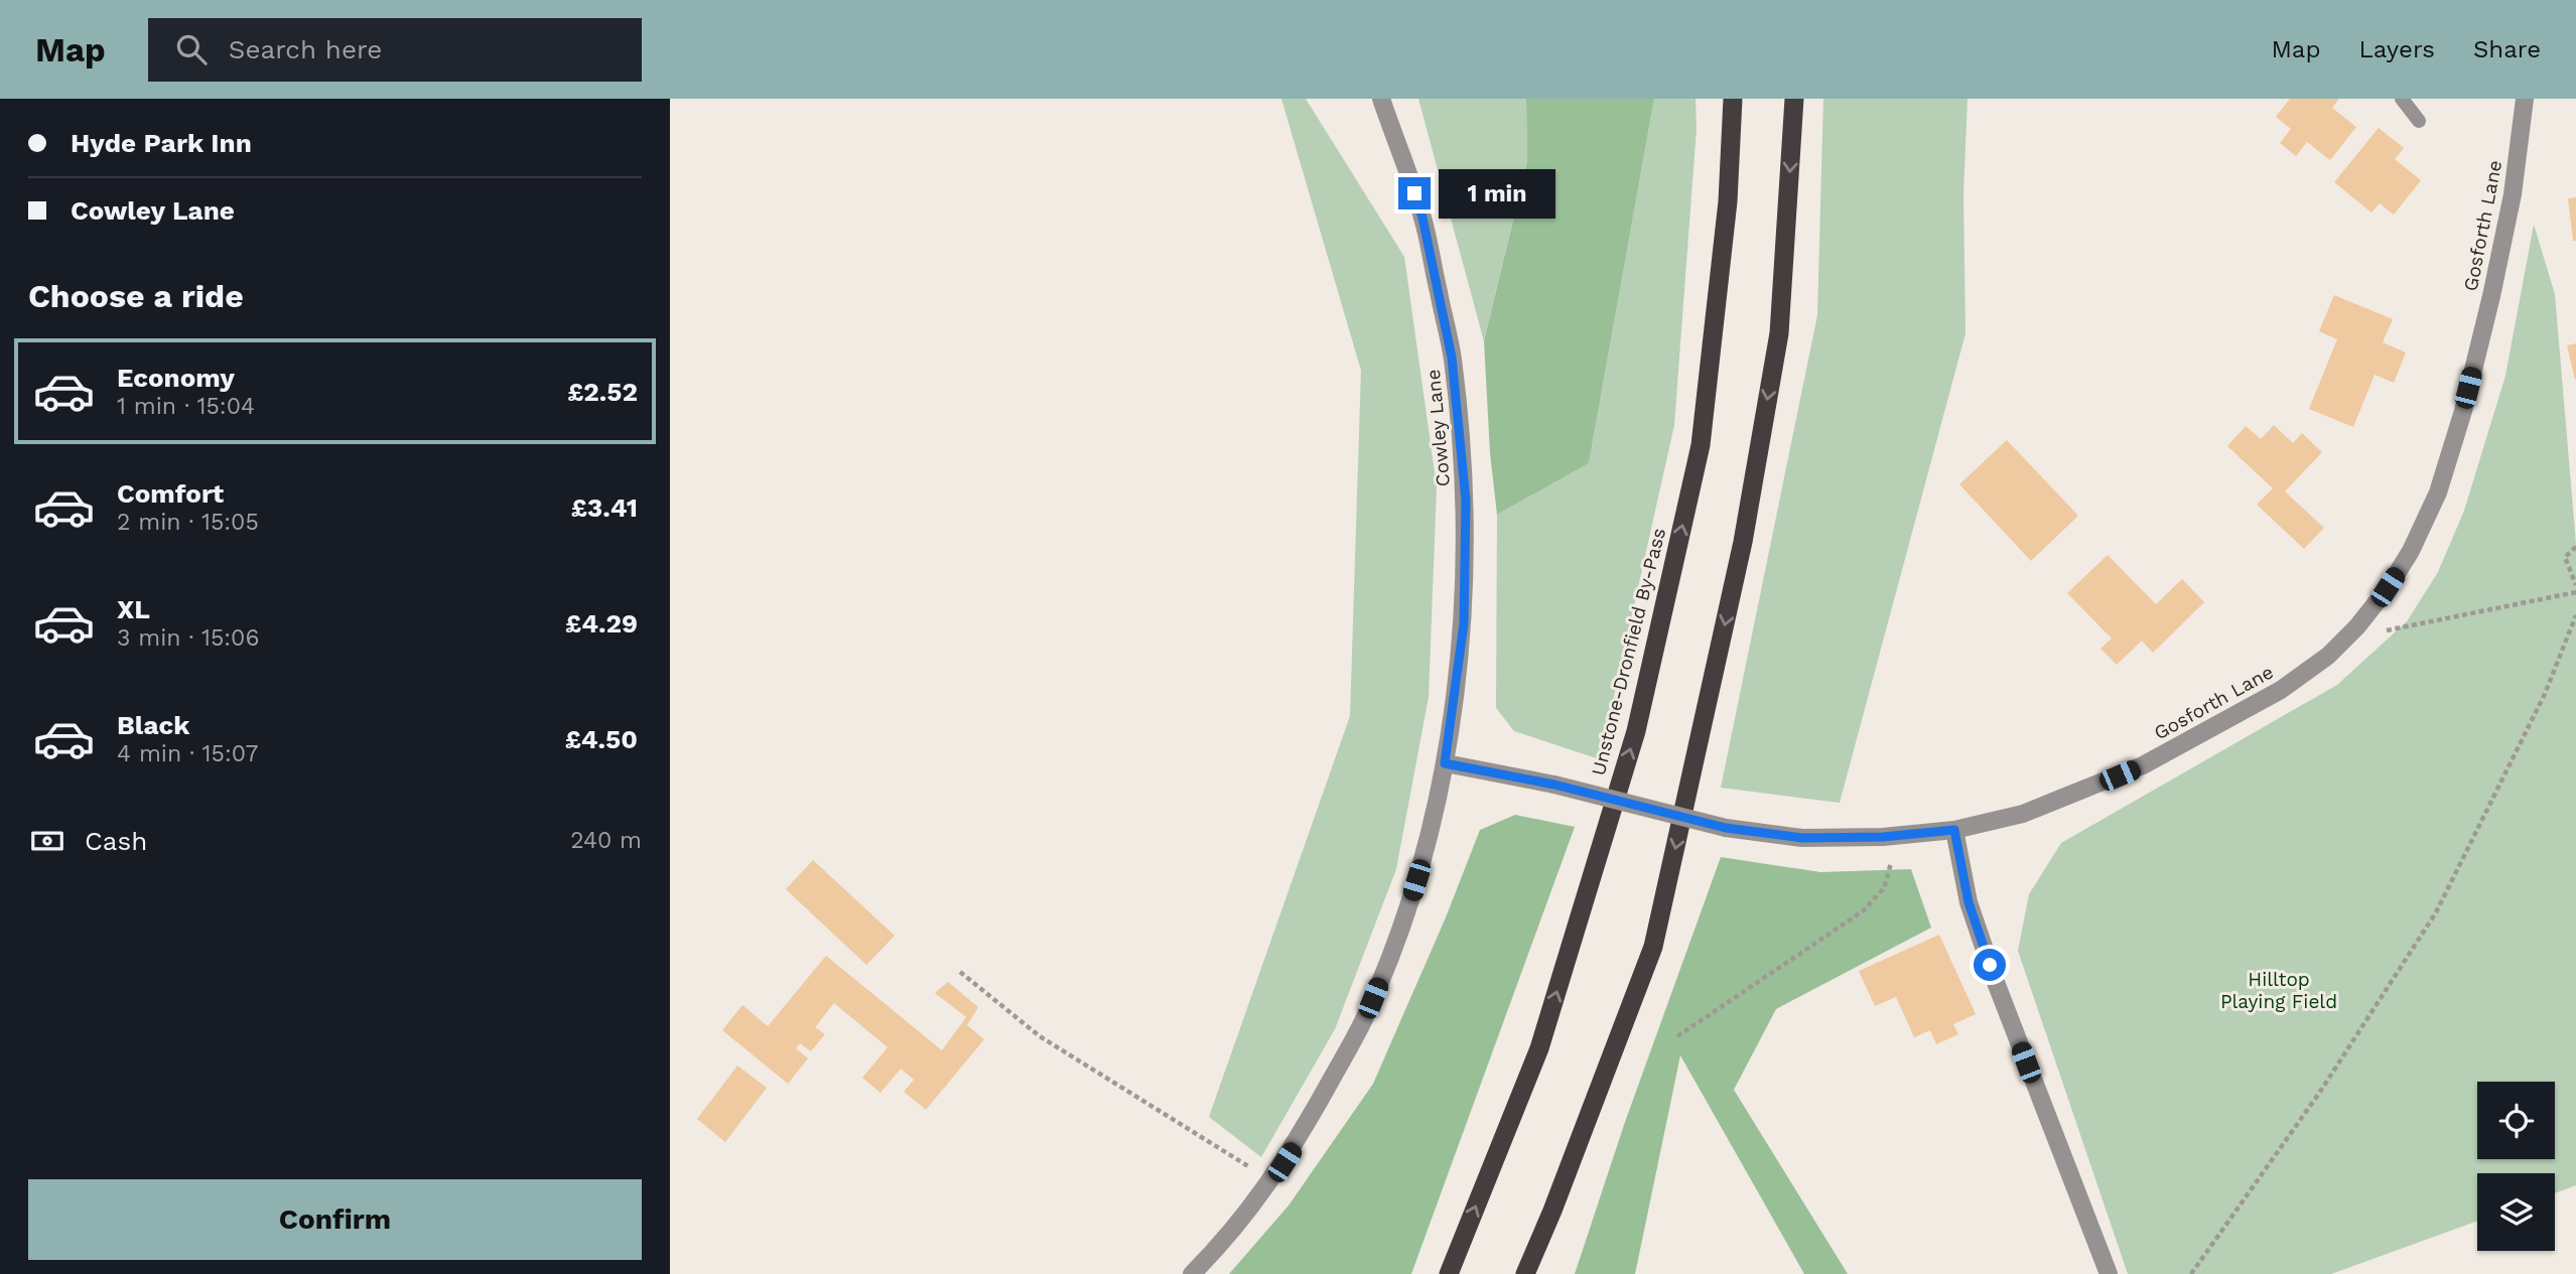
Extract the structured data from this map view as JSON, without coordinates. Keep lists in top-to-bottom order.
{
  "streets": {
    "highway": ["Unstone-Dronfield By-Pass"],
    "street": ["Gosforth Lane", "Cowley Lane"]
  },
  "crossings": [
    ["Gosforth Lane", "Cowley Lane"]
  ],
  "parks": ["Hilltop Playing Field"],
  "page": {
    "header": "Map",
    "search": "Search here",
    "nav": ["Map", "Layers", "Share"],
    "banner": ["Hyde Park Inn", "Cowley Lane"],
    "bubble": "1 min",
    "heading": "Choose a ride",
    "list": [
      {
        "name": "Economy",
        "note": "1 min · 15:04",
        "value": "£2.52"
      },
      {
        "name": "Comfort",
        "note": "2 min · 15:05",
        "value": "£3.41"
      },
      {
        "name": "XL",
        "note": "3 min · 15:06",
        "value": "£4.29"
      },
      {
        "name": "Black",
        "note": "4 min · 15:07",
        "value": "£4.50"
      }
    ],
    "pay": ["Cash", "240 m"],
    "buttons": "Confirm"
  }
}
